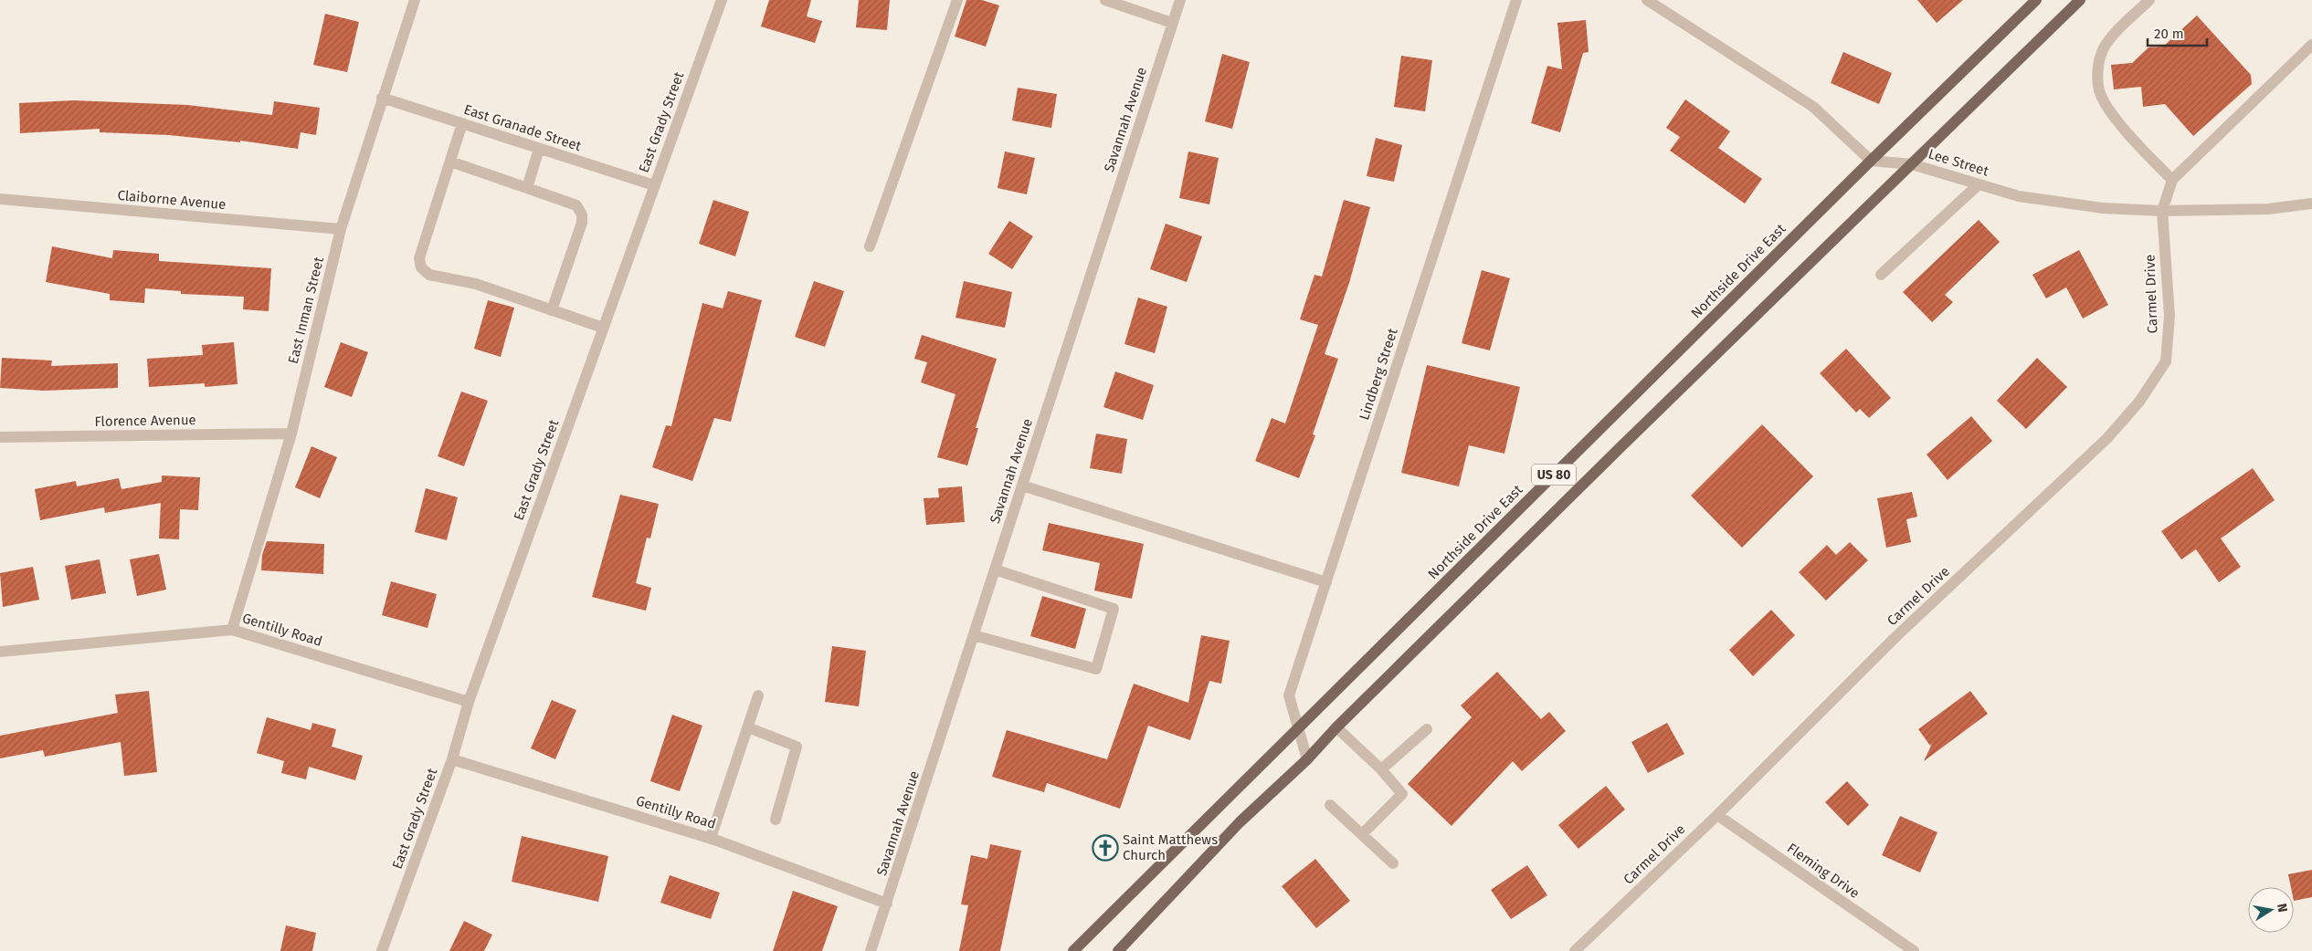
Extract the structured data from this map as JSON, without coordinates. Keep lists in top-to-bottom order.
{
  "streets": {
    "main road": ["Northside Drive East", "US 80"],
    "street": [
      "Savannah Avenue",
      "East Grady Street",
      "East Granade Street",
      "Lee Street",
      "Claiborne Avenue",
      "Carmel Drive",
      "East Inman Street",
      "Lindberg Street",
      "Florence Avenue",
      "Gentilly Road",
      "Fleming Drive"
    ]
  },
  "crossings": [
    ["Savannah Avenue", "Gentilly Road"],
    ["East Grady Street", "East Granade Street"],
    ["East Grady Street", "Gentilly Road"],
    ["East Granade Street", "East Inman Street"],
    ["Lee Street", "Northside Drive East"],
    ["Lee Street", "Carmel Drive"],
    ["Lee Street", "US 80"],
    ["Claiborne Avenue", "East Inman Street"],
    ["Northside Drive East", "Lindberg Street"],
    ["Carmel Drive", "Fleming Drive"],
    ["East Inman Street", "Florence Avenue"],
    ["East Inman Street", "Gentilly Road"],
    ["Lindberg Street", "US 80"]
  ],
  "places": {
    "church": ["Saint Matthews Church"]
  },
  "scale_bar": "20 m",
  "north": "right"
}
